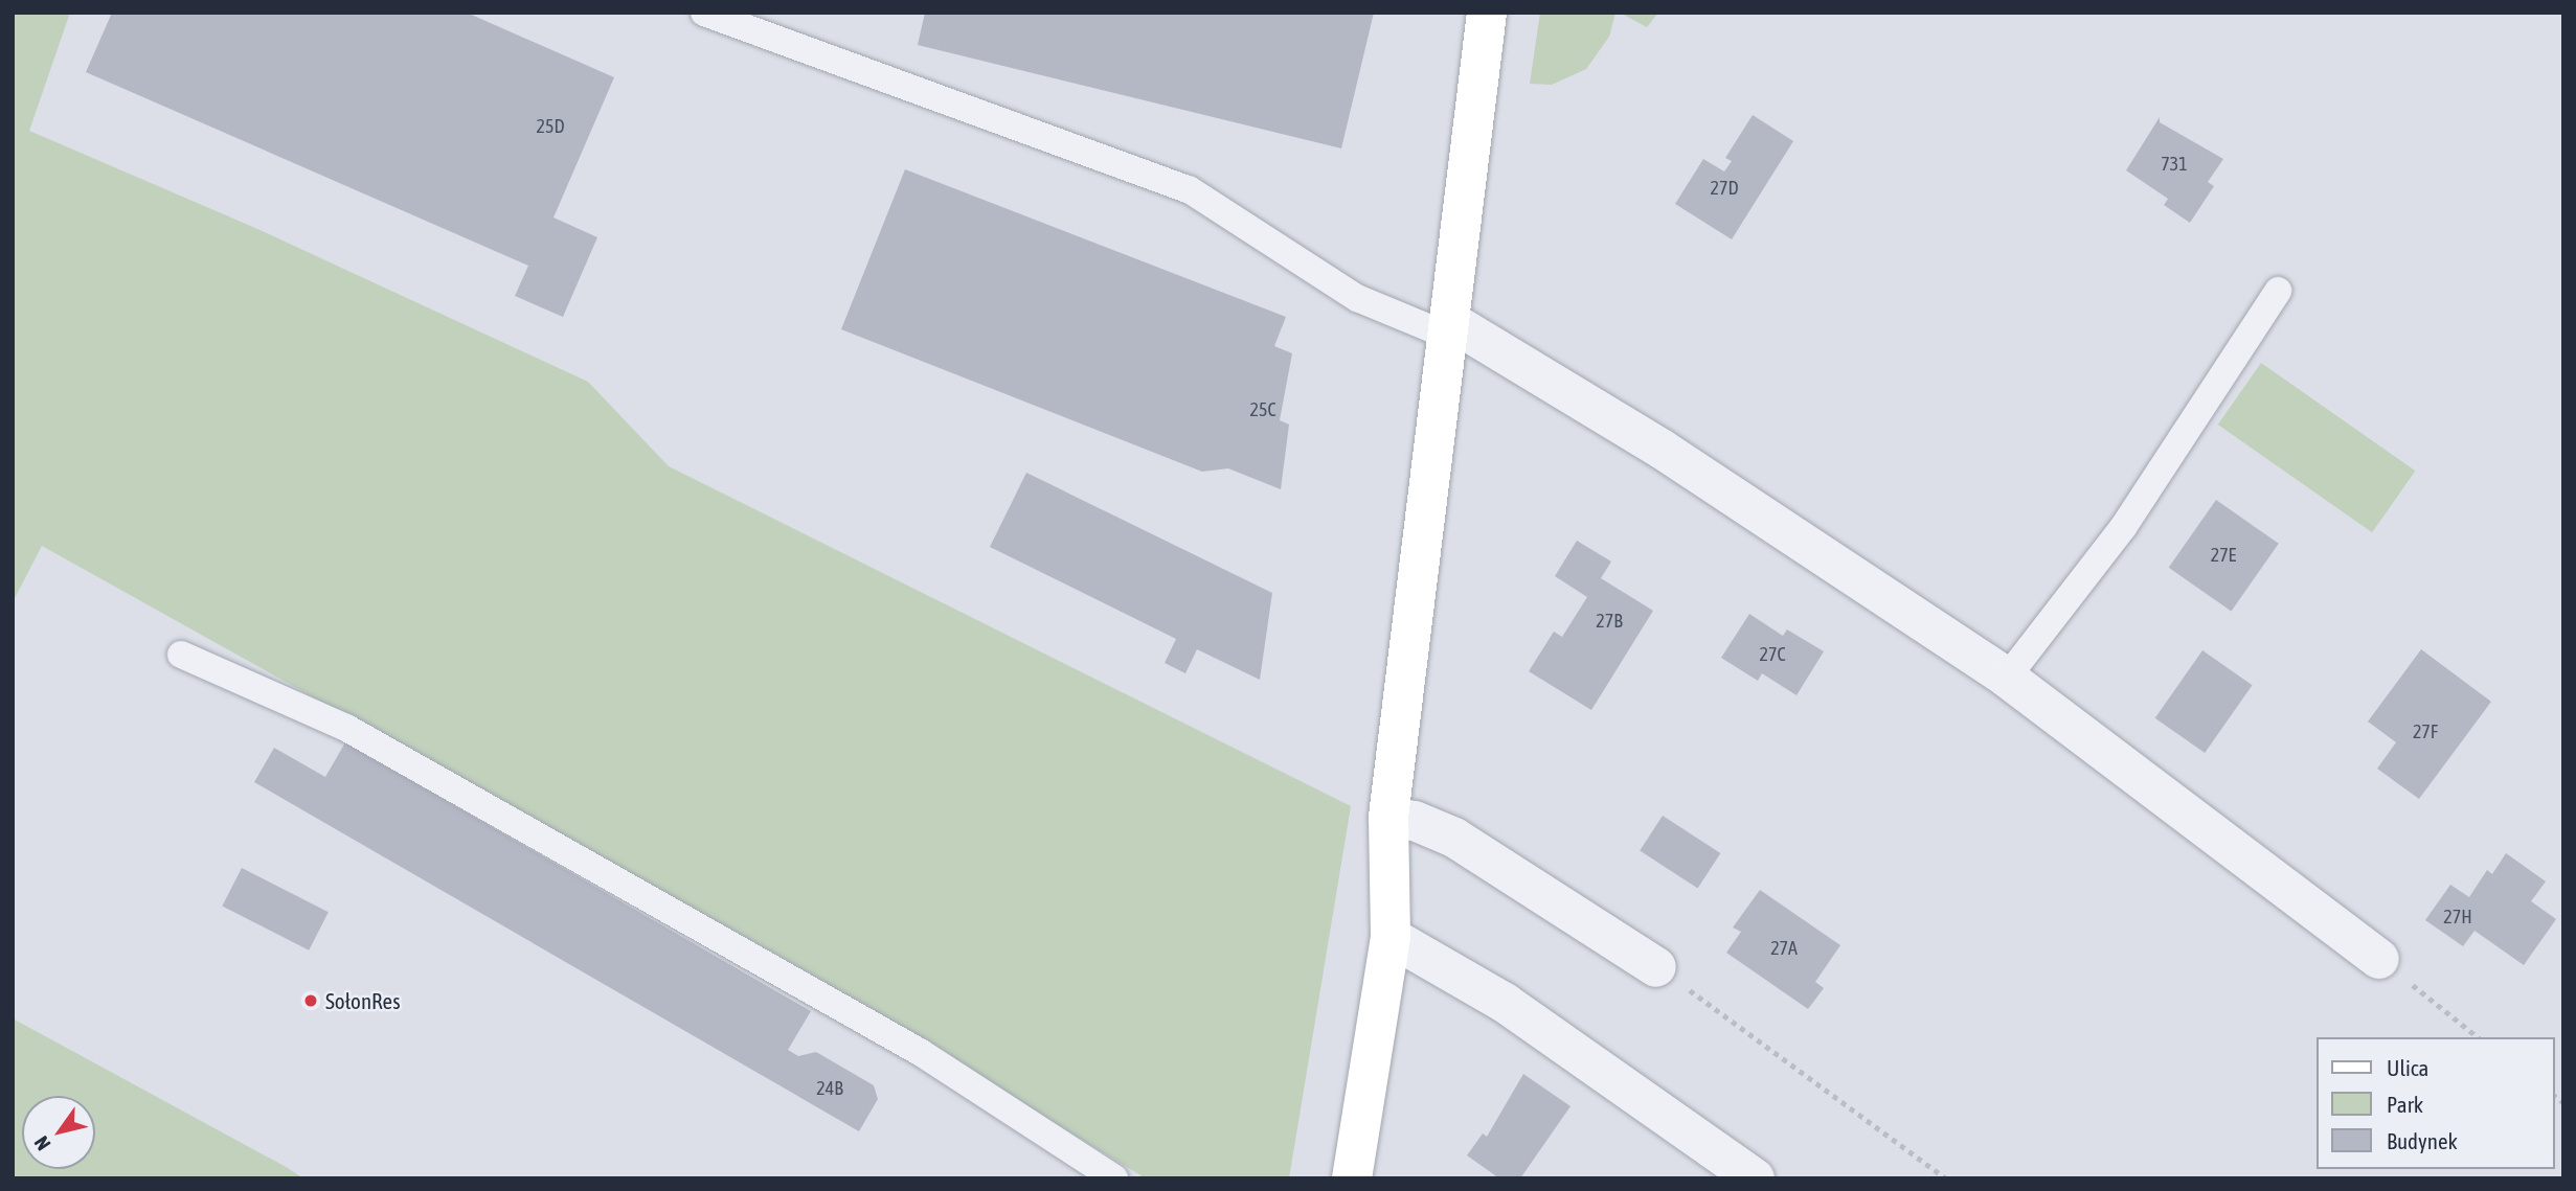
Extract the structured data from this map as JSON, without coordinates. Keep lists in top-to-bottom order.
{
  "places": ["SołonRes"],
  "house_numbers": [
    "25D",
    "731",
    "27D",
    "25C",
    "27E",
    "27B",
    "27C",
    "27F",
    "27H",
    "27A",
    "24B"
  ],
  "legend": ["Ulica", "Park", "Budynek"],
  "north": "bottom left"
}
